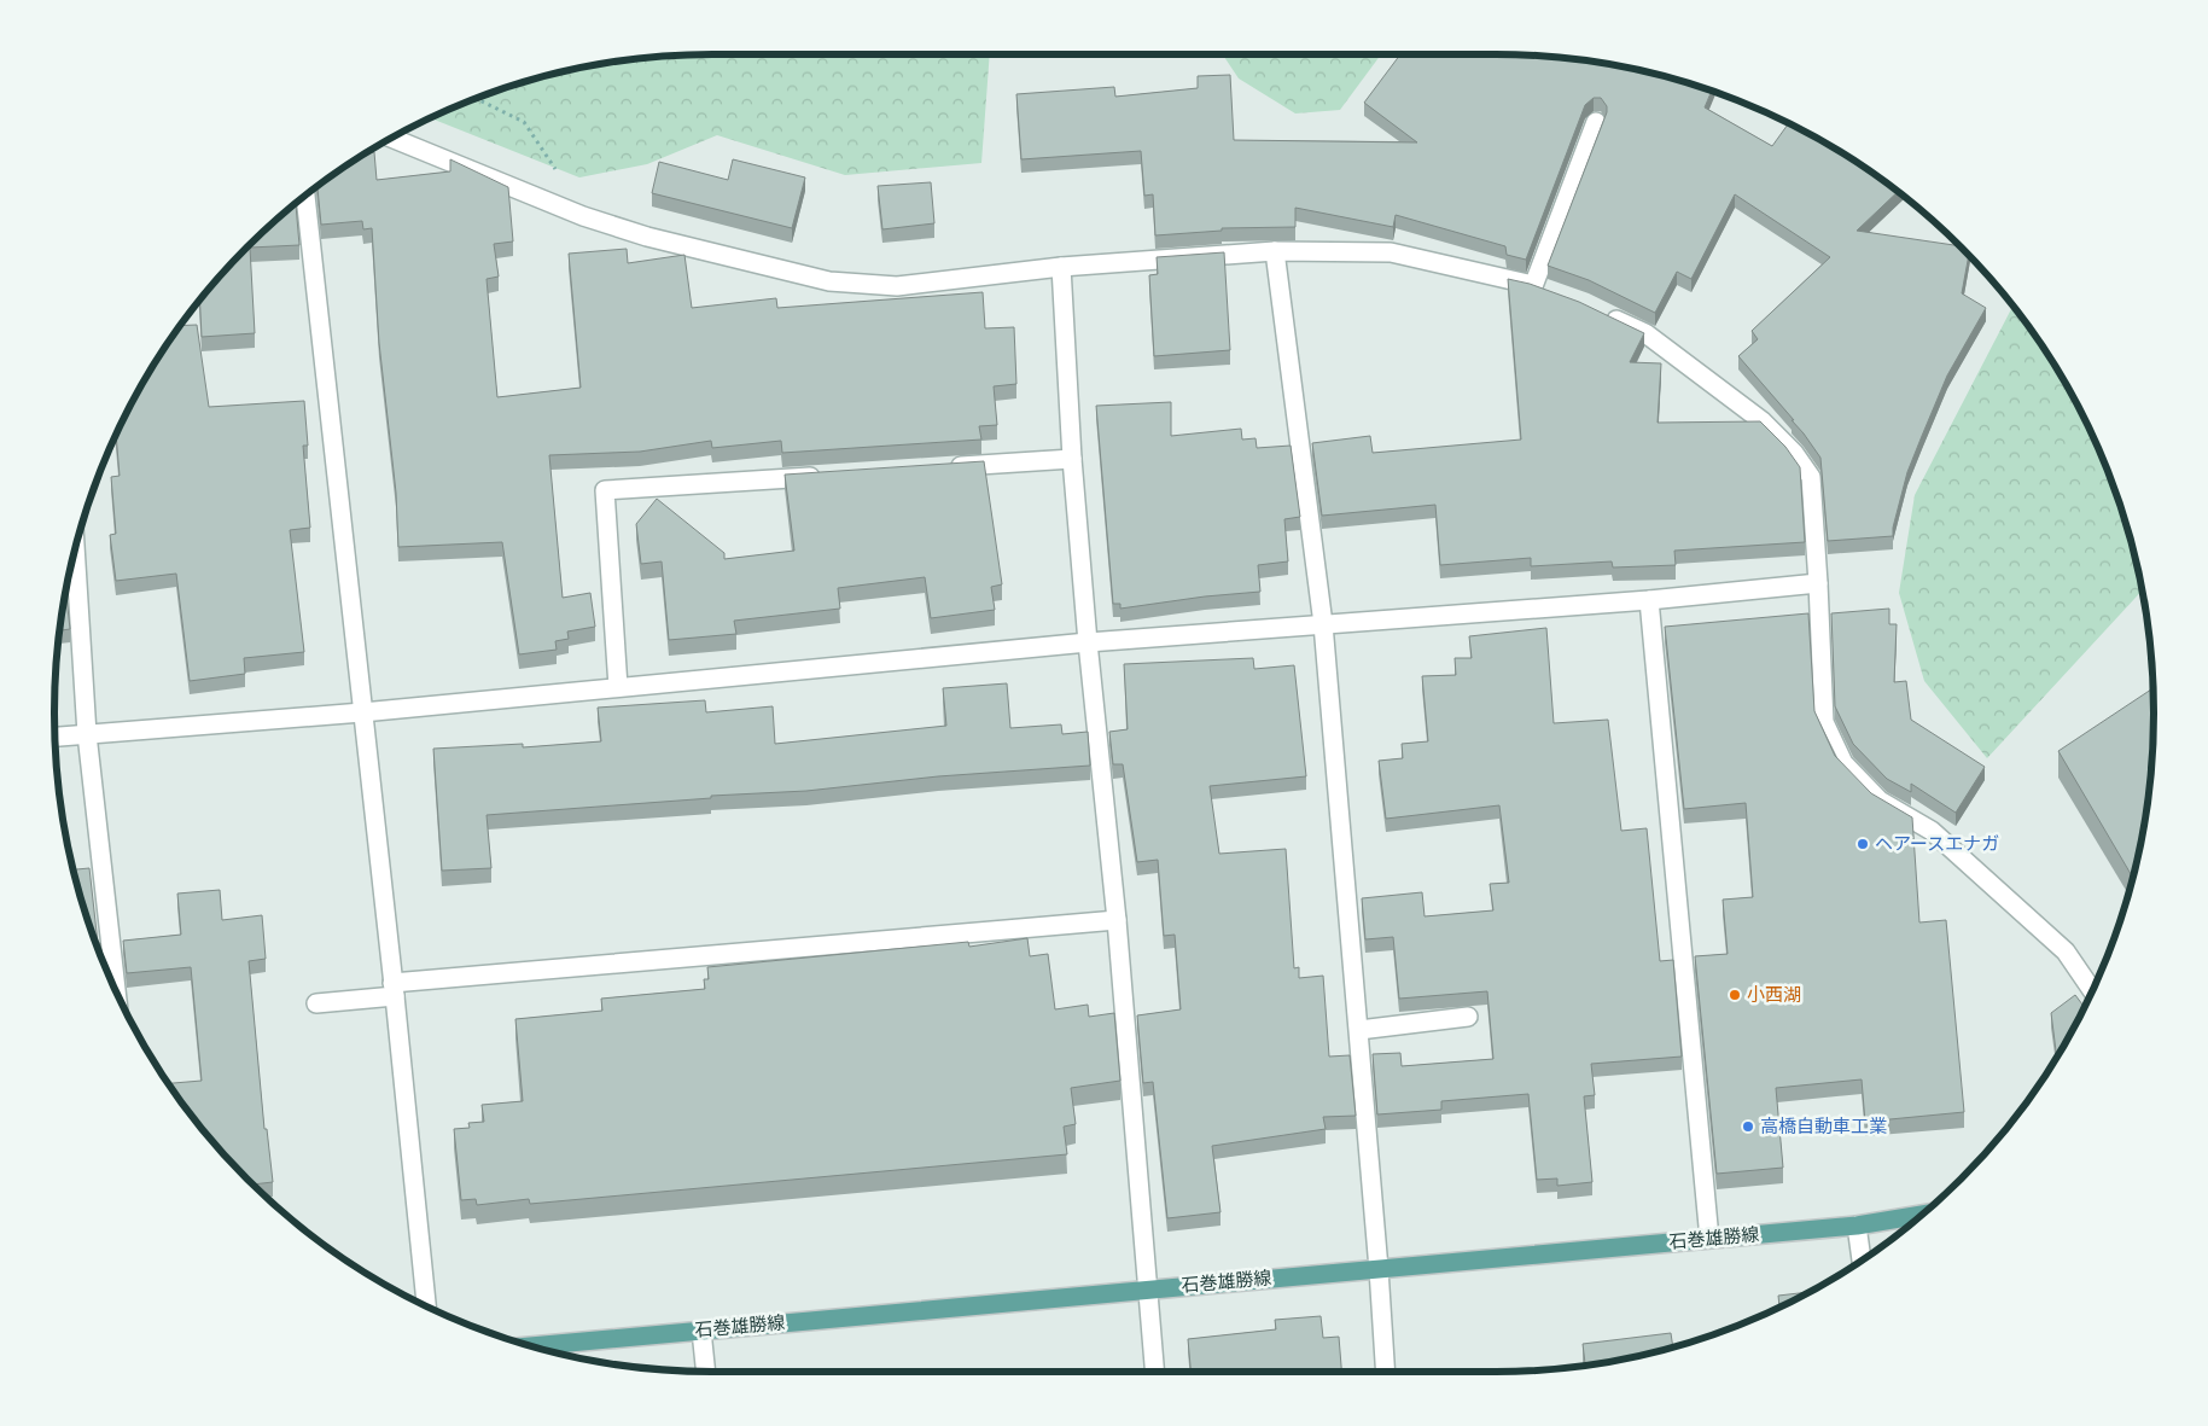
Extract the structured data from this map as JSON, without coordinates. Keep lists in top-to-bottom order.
{
  "streets": {
    "main road": ["石巻雄勝線"]
  },
  "places": ["ヘアースエナガ", "小西湖", "高橋自動車工業"]
}
